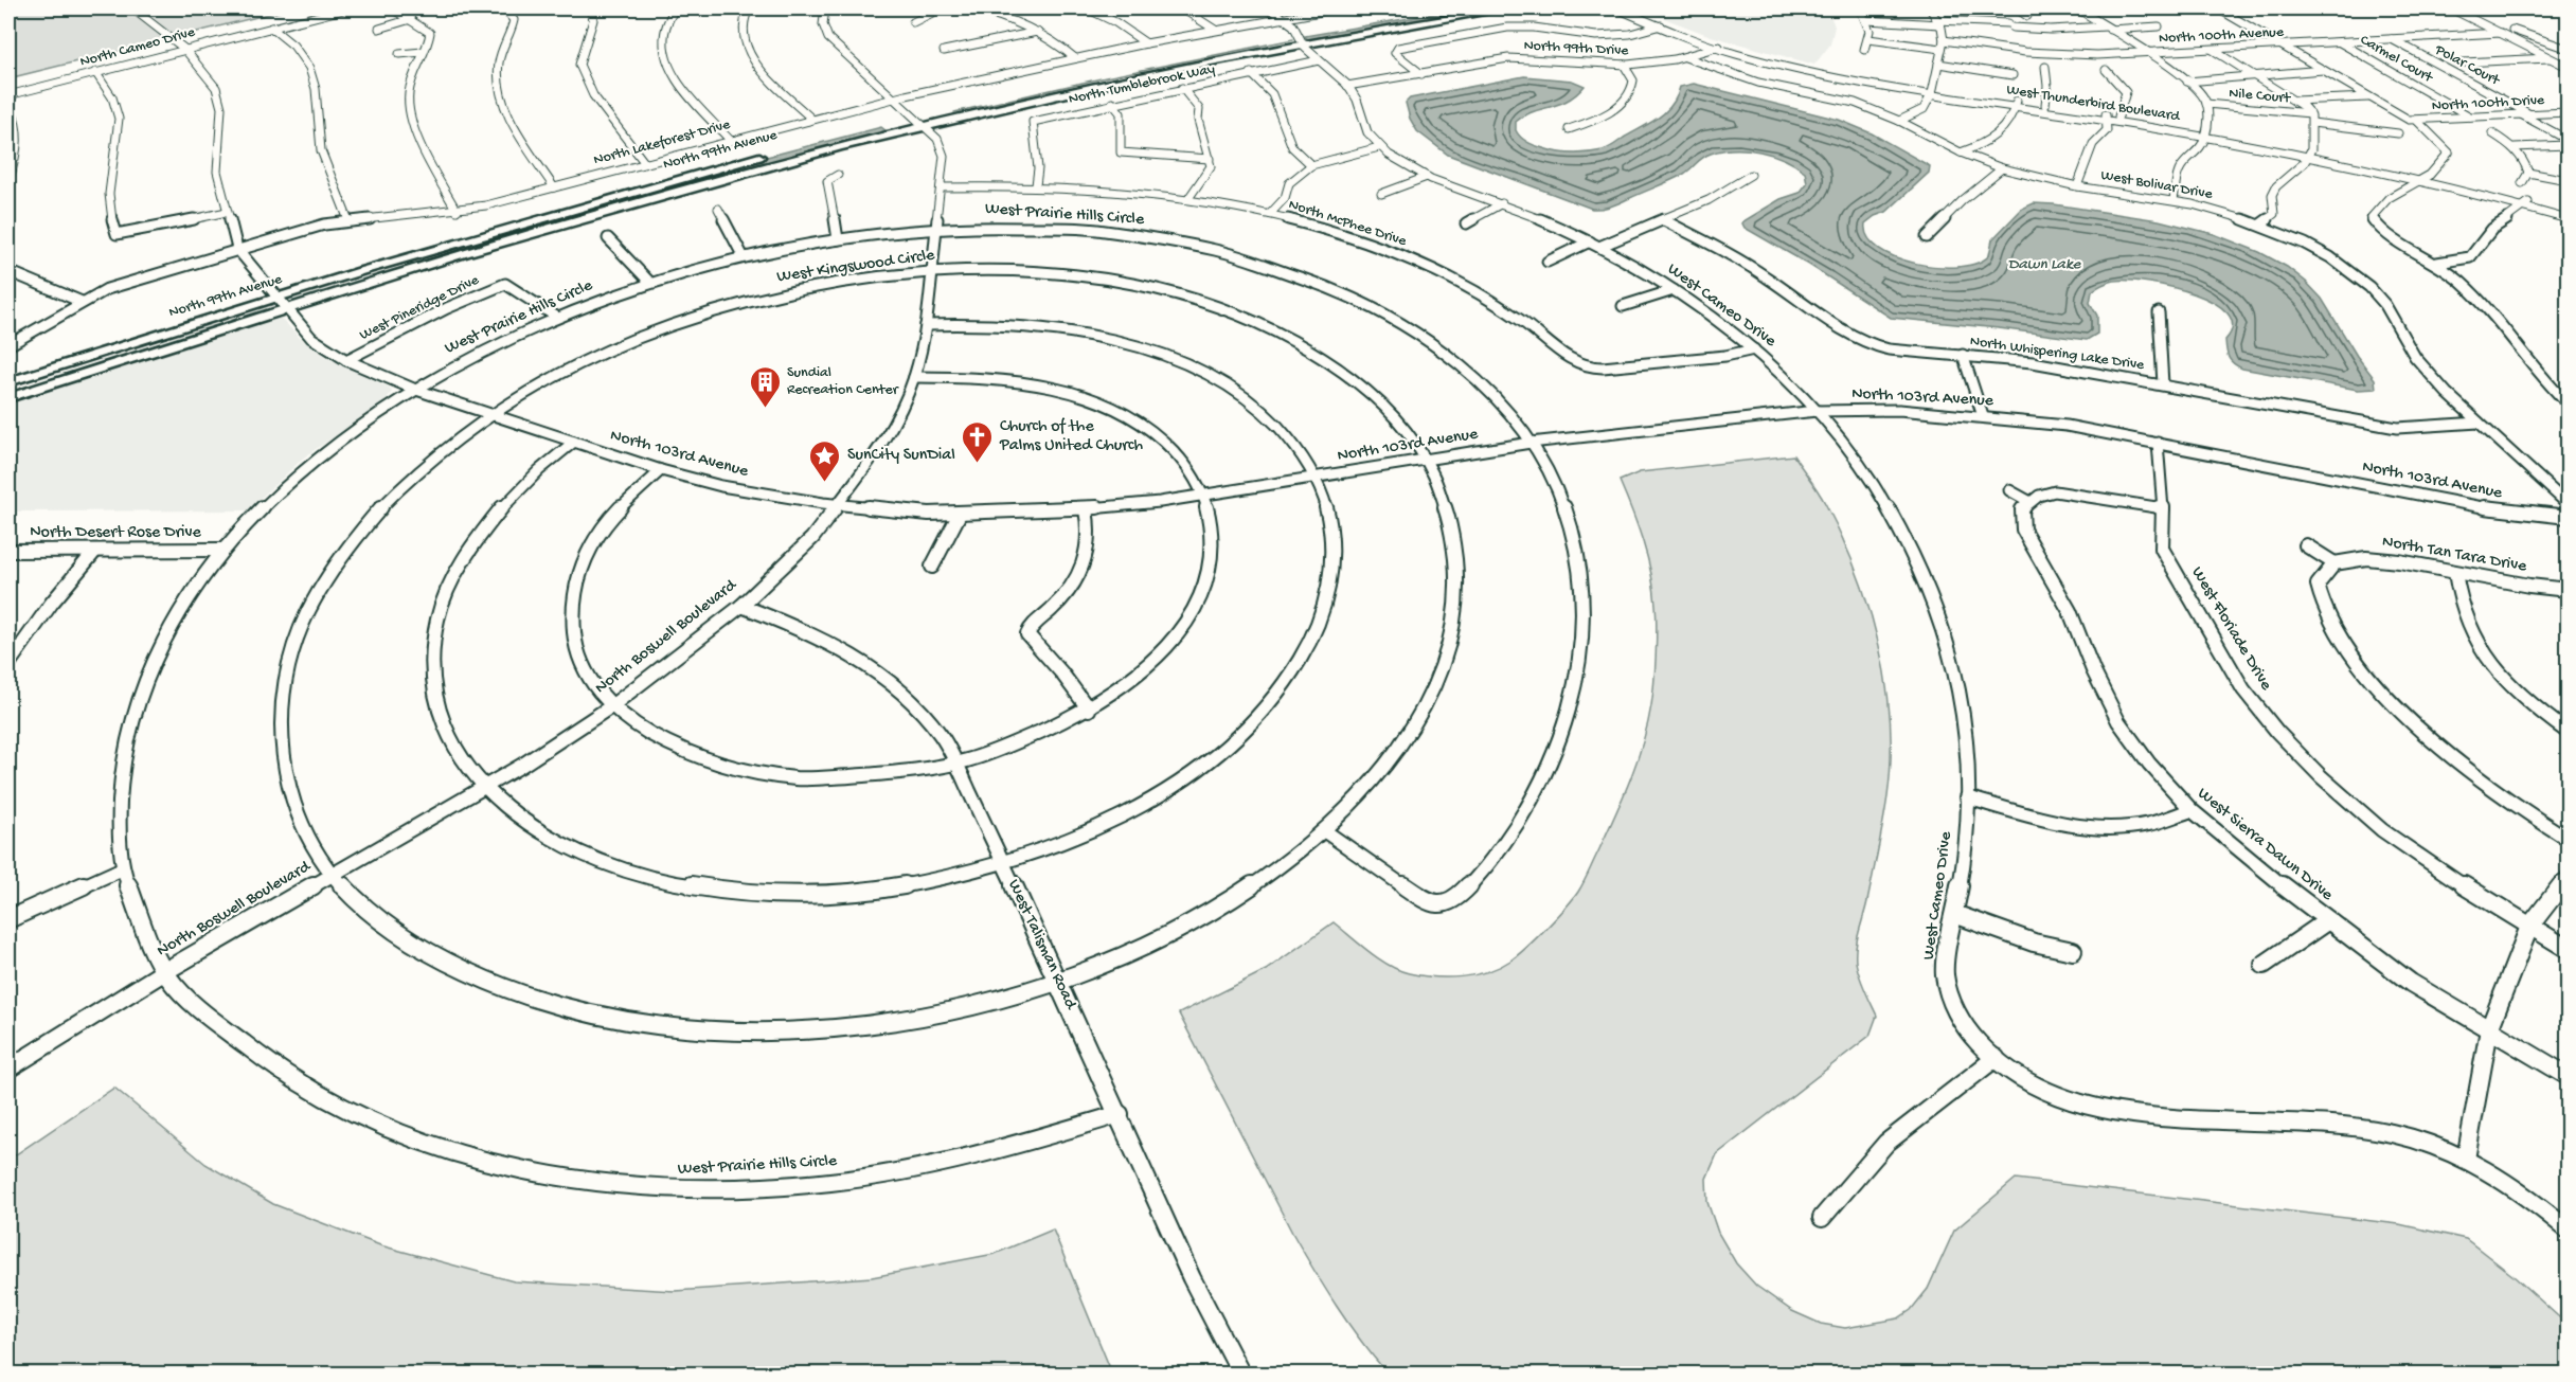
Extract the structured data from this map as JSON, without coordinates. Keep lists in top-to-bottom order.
{
  "streets": {
    "main road": ["North 99th Avenue"],
    "street": [
      "North 100th Avenue",
      "North Cameo Drive",
      "North 99th Drive",
      "Carmel Court",
      "Polar Court",
      "North Tumblebrook Way",
      "Nile Court",
      "West Thunderbird Boulevard",
      "North 100th Drive",
      "North Lakeforest Drive",
      "West Bolivar Drive",
      "West Prairie Hills Circle",
      "North McPhee Drive",
      "West Kingswood Circle",
      "West Cameo Drive",
      "West Pineridge Drive",
      "North Whispering Lake Drive",
      "North 103rd Avenue",
      "North Desert Rose Drive",
      "North Tan Tara Drive",
      "West Floriade Drive",
      "North Boswell Boulevard",
      "West Sierra Dawn Drive",
      "West Talisman Road"
    ]
  },
  "crossings": [
    ["North 100th Avenue", "Carmel Court"],
    ["North 100th Avenue", "Polar Court"],
    ["North 99th Drive", "West Thunderbird Boulevard"],
    ["North 99th Drive", "West Bolivar Drive"],
    ["North 99th Drive", "West Cameo Drive"],
    ["Carmel Court", "North 100th Drive"],
    ["Polar Court", "North 100th Drive"],
    ["North Tumblebrook Way", "North McPhee Drive"],
    ["North Tumblebrook Way", "West Cameo Drive"],
    ["North Lakeforest Drive", "West Cameo Drive"],
    ["North Lakeforest Drive", "North 103rd Avenue"],
    ["North Lakeforest Drive", "North Boswell Boulevard"],
    ["North 99th Avenue", "West Cameo Drive"],
    ["North 99th Avenue", "North 103rd Avenue"],
    ["North 99th Avenue", "North Boswell Boulevard"],
    ["West Bolivar Drive", "North Whispering Lake Drive"],
    ["West Prairie Hills Circle", "West Kingswood Circle"],
    ["West Prairie Hills Circle", "West Pineridge Drive"],
    ["West Prairie Hills Circle", "North 103rd Avenue"],
    ["West Prairie Hills Circle", "North Desert Rose Drive"],
    ["West Prairie Hills Circle", "North Boswell Boulevard"],
    ["West Prairie Hills Circle", "West Talisman Road"],
    ["North McPhee Drive", "West Cameo Drive"],
    ["North McPhee Drive", "North Boswell Boulevard"],
    ["West Kingswood Circle", "North 103rd Avenue"],
    ["West Kingswood Circle", "North Boswell Boulevard"],
    ["West Kingswood Circle", "West Talisman Road"],
    ["West Cameo Drive", "North 103rd Avenue"],
    ["West Pineridge Drive", "North 103rd Avenue"],
    ["North 103rd Avenue", "West Floriade Drive"],
    ["North 103rd Avenue", "North Boswell Boulevard"],
    ["North Boswell Boulevard", "West Talisman Road"]
  ],
  "water": ["Dawn Lake"],
  "places": {
    "building": ["Sundial Recreation Center"],
    "church": ["Church of the Palms United Church"],
    "place": ["SunCity SunDial"]
  }
}
